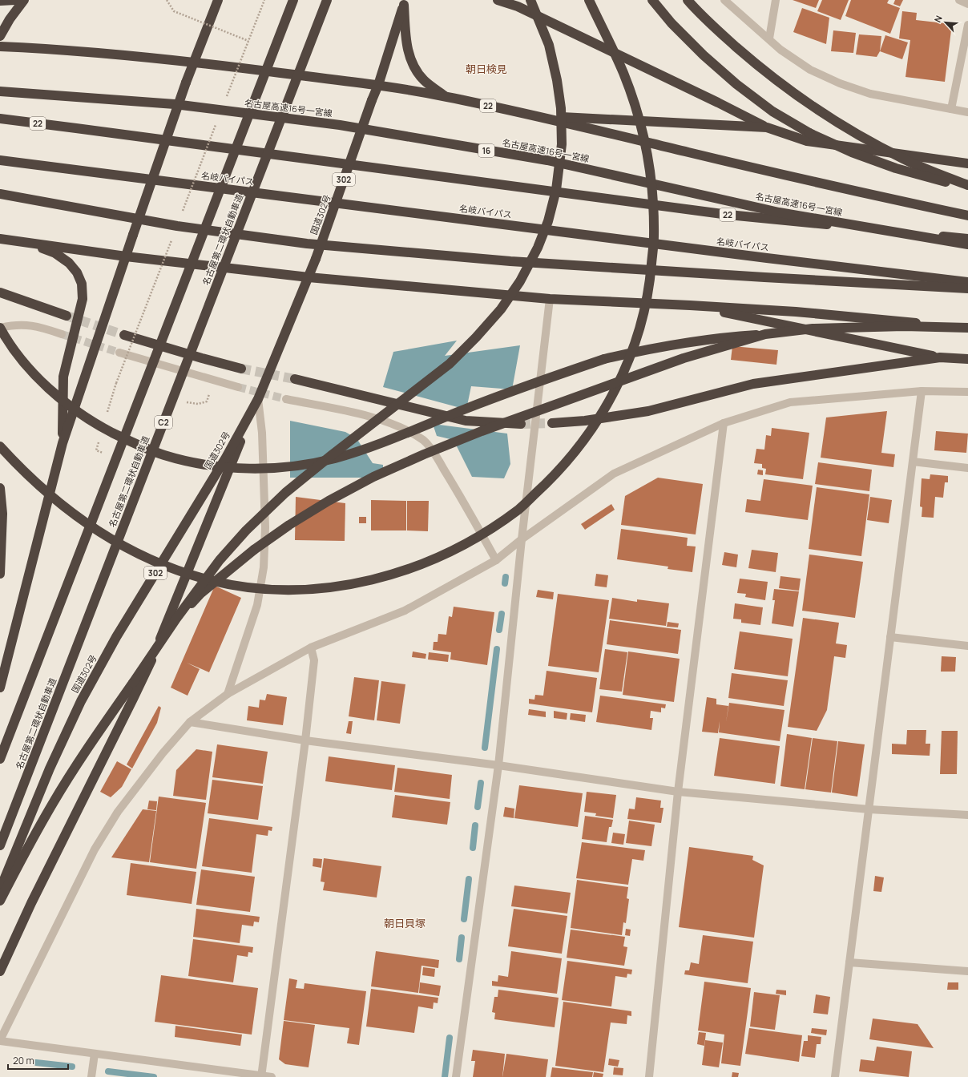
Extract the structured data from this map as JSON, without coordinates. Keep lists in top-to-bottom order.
{
  "streets": {
    "highway": [
      "22",
      "名古屋高速16号一宮線",
      "16",
      "名岐バイパス",
      "302",
      "国道302号",
      "名古屋第二環状自動車道",
      "C2"
    ]
  },
  "crossings": [
    ["22", "国道302号"]
  ],
  "districts": ["朝日検見", "朝日貝塚"],
  "scale_bar": "20 m",
  "north": "top left"
}
